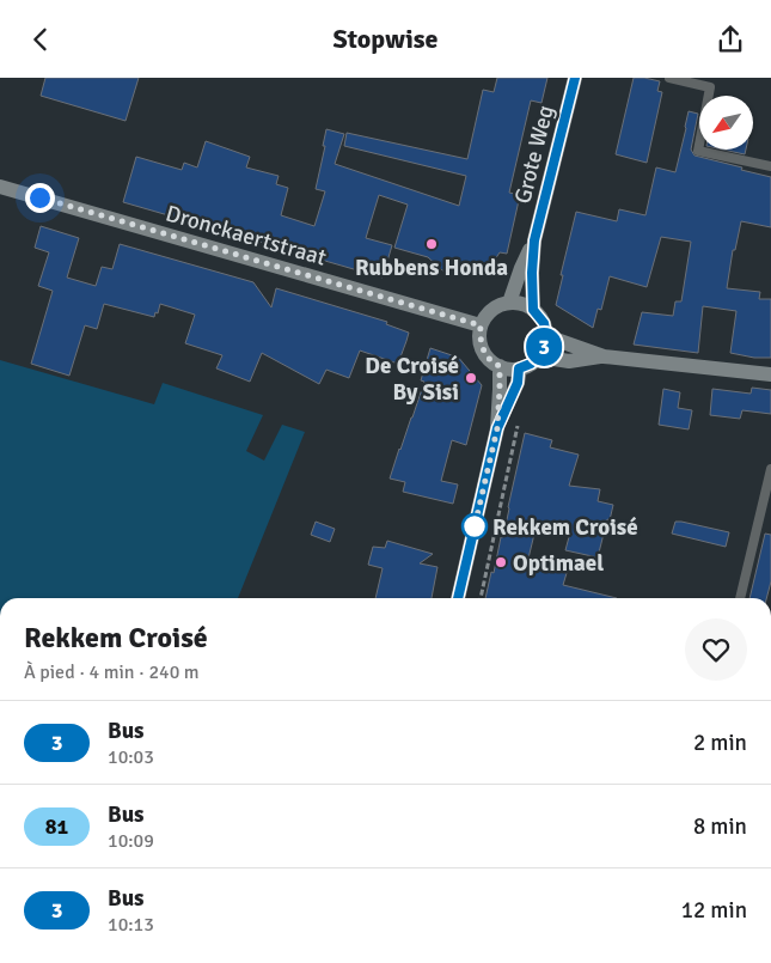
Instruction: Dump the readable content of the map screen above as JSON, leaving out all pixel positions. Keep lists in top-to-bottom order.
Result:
{
  "streets": {
    "main road": ["Grote Weg", "Dronckaertstraat"]
  },
  "crossings": [
    ["Grote Weg", "Dronckaertstraat"]
  ],
  "places": [
    "Rubbens Honda",
    "De Croisé By Sisi",
    "Rekkem Croisé",
    "Optimael"
  ],
  "lines": ["bus line 3"],
  "north": "bottom left",
  "page": {
    "header": "Stopwise",
    "on_map": "3",
    "heading": ["Rekkem Croisé", "À pied · 4 min · 240 m"],
    "list": [
      {
        "mark": "3",
        "name": "Bus",
        "note": "10:03",
        "value": "2 min"
      },
      {
        "mark": "81",
        "name": "Bus",
        "note": "10:09",
        "value": "8 min"
      },
      {
        "mark": "3",
        "name": "Bus",
        "note": "10:13",
        "value": "12 min"
      }
    ]
  }
}
